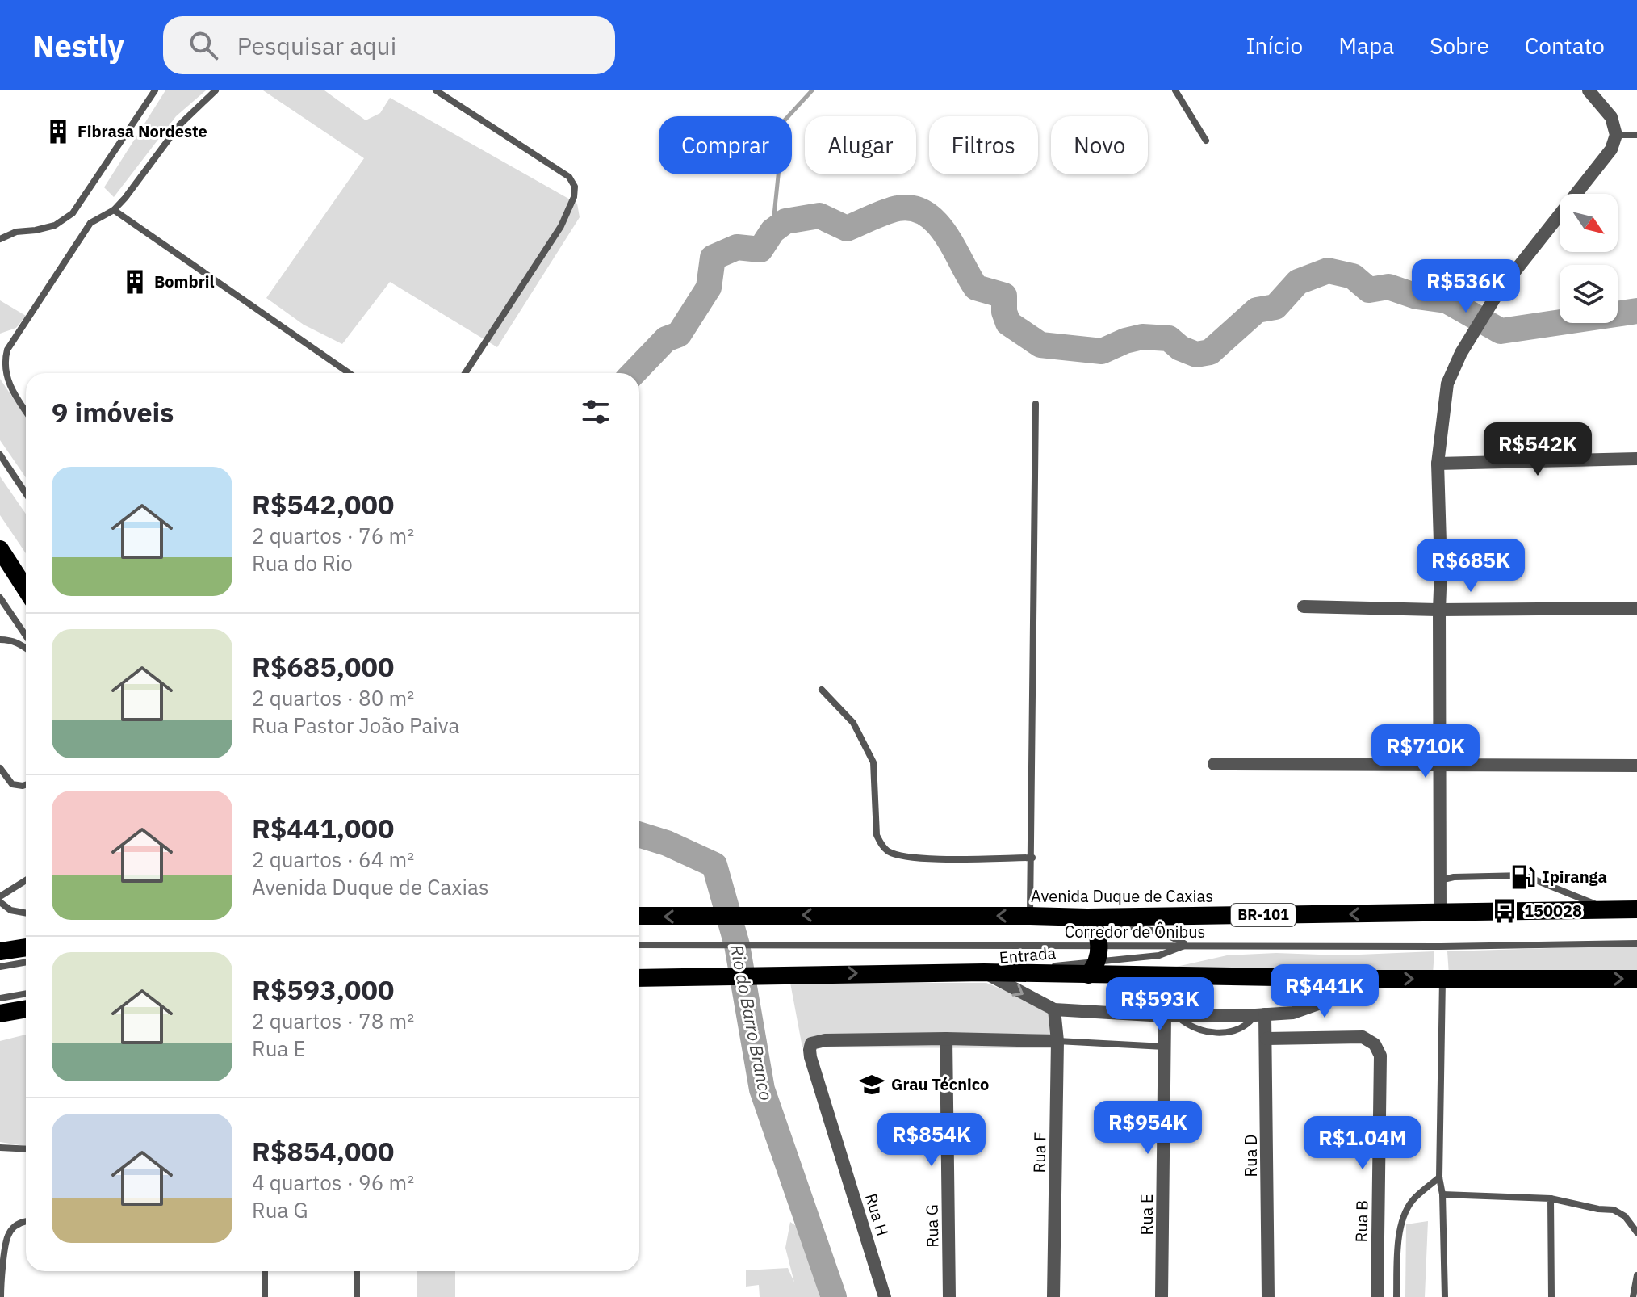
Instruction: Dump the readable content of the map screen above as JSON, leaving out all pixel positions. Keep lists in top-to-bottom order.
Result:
{
  "streets": {
    "highway": ["Avenida Duque de Caxias", "BR-101"],
    "street": [
      "Rua F",
      "Rua D",
      "Rua H",
      "Rua E",
      "Rua B",
      "Rua G"
    ],
    "lane": ["Corredor de Ônibus"]
  },
  "crossings": [
    ["Rua D", "Rua B"],
    ["Rua H", "Rua G"]
  ],
  "water": ["Rio do Barro Branco"],
  "places": {
    "building": ["Fibrasa Nordeste", "Bombril"],
    "fuel station": ["Ipiranga"],
    "bus stop": ["150028"],
    "school or university": ["Grau Técnico"]
  },
  "north": "bottom right",
  "page": {
    "header": "Nestly",
    "search": "Pesquisar aqui",
    "nav": [
      "Início",
      "Mapa",
      "Sobre",
      "Contato"
    ],
    "chip": [
      "Comprar",
      "Alugar",
      "Filtros",
      "Novo"
    ],
    "price": [
      "R$536K",
      "R$542K",
      "R$685K",
      "R$710K",
      "R$441K",
      "R$593K",
      "R$954K",
      "R$854K",
      "R$1.04M"
    ],
    "heading": "9 imóveis",
    "list": [
      {
        "name": "R$542,000",
        "note": "2 quartos · 76 m² · Rua do Rio"
      },
      {
        "name": "R$685,000",
        "note": "2 quartos · 80 m² · Rua Pastor João Paiva"
      },
      {
        "name": "R$441,000",
        "note": "2 quartos · 64 m² · Avenida Duque de Caxias"
      },
      {
        "name": "R$593,000",
        "note": "2 quartos · 78 m² · Rua E"
      },
      {
        "name": "R$854,000",
        "note": "4 quartos · 96 m² · Rua G"
      }
    ]
  }
}
